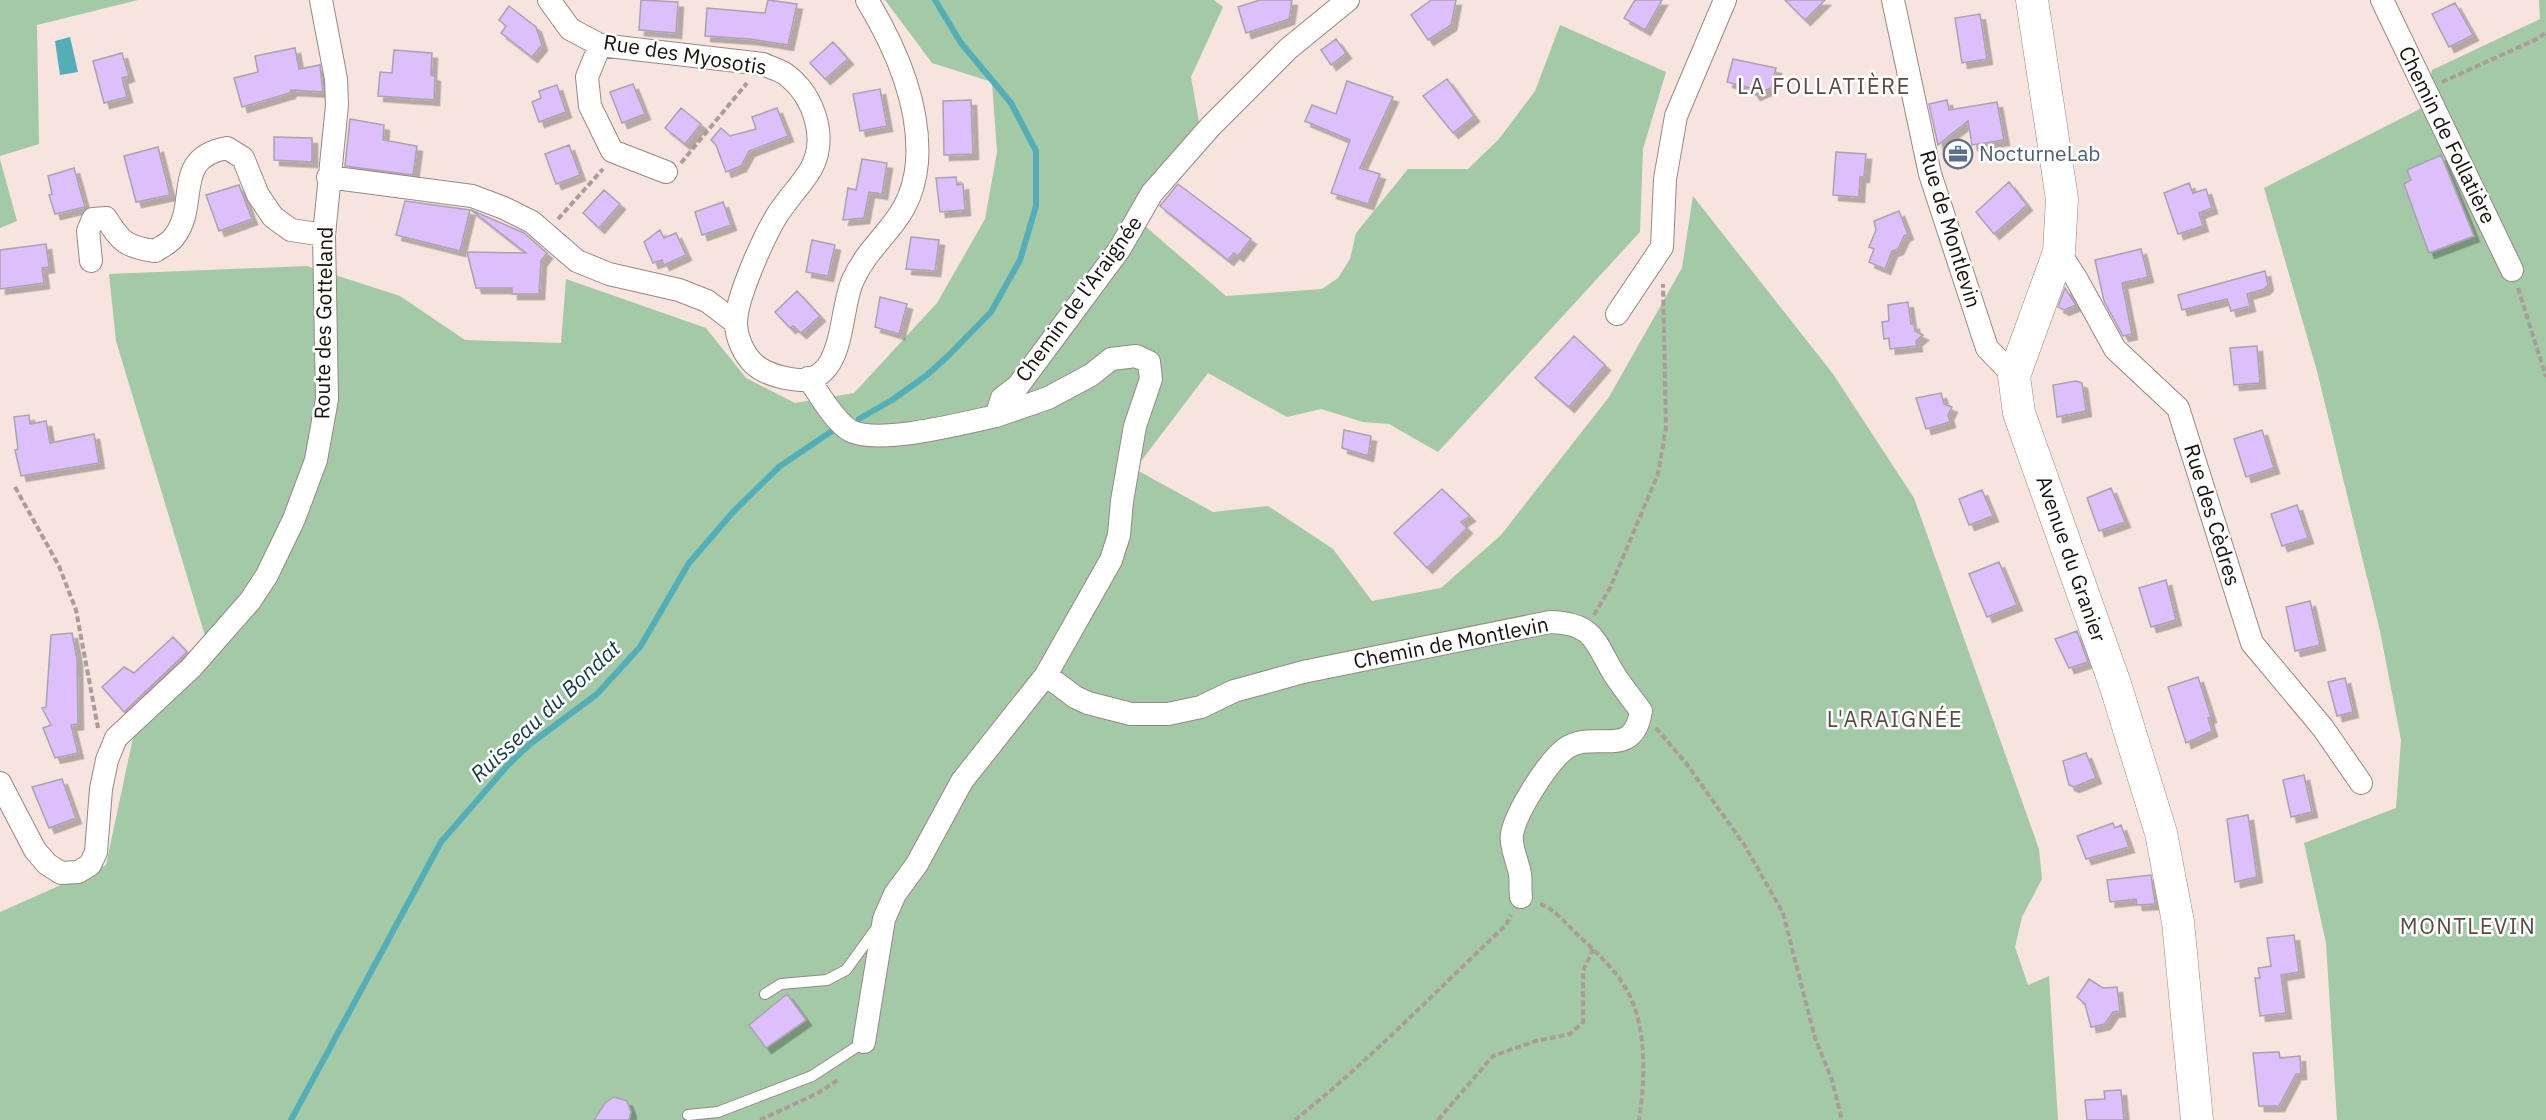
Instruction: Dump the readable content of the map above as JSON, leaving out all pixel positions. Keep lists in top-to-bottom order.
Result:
{
  "streets": {
    "main road": ["Avenue du Granier"],
    "street": [
      "Rue des Myosotis",
      "Chemin de Follatière",
      "Rue de Montlevin",
      "Chemin de l'Araignée",
      "Route des Gotteland",
      "Rue des Cèdres",
      "Chemin de Montlevin"
    ]
  },
  "crossings": [
    ["Rue de Montlevin", "Avenue du Granier"],
    ["Rue des Cèdres", "Avenue du Granier"]
  ],
  "districts": ["LA FOLLATIÈRE", "L'ARAIGNÉE", "MONTLEVIN"],
  "water": ["Ruisseau du Bondat"],
  "places": {
    "office": ["NocturneLab"]
  }
}
